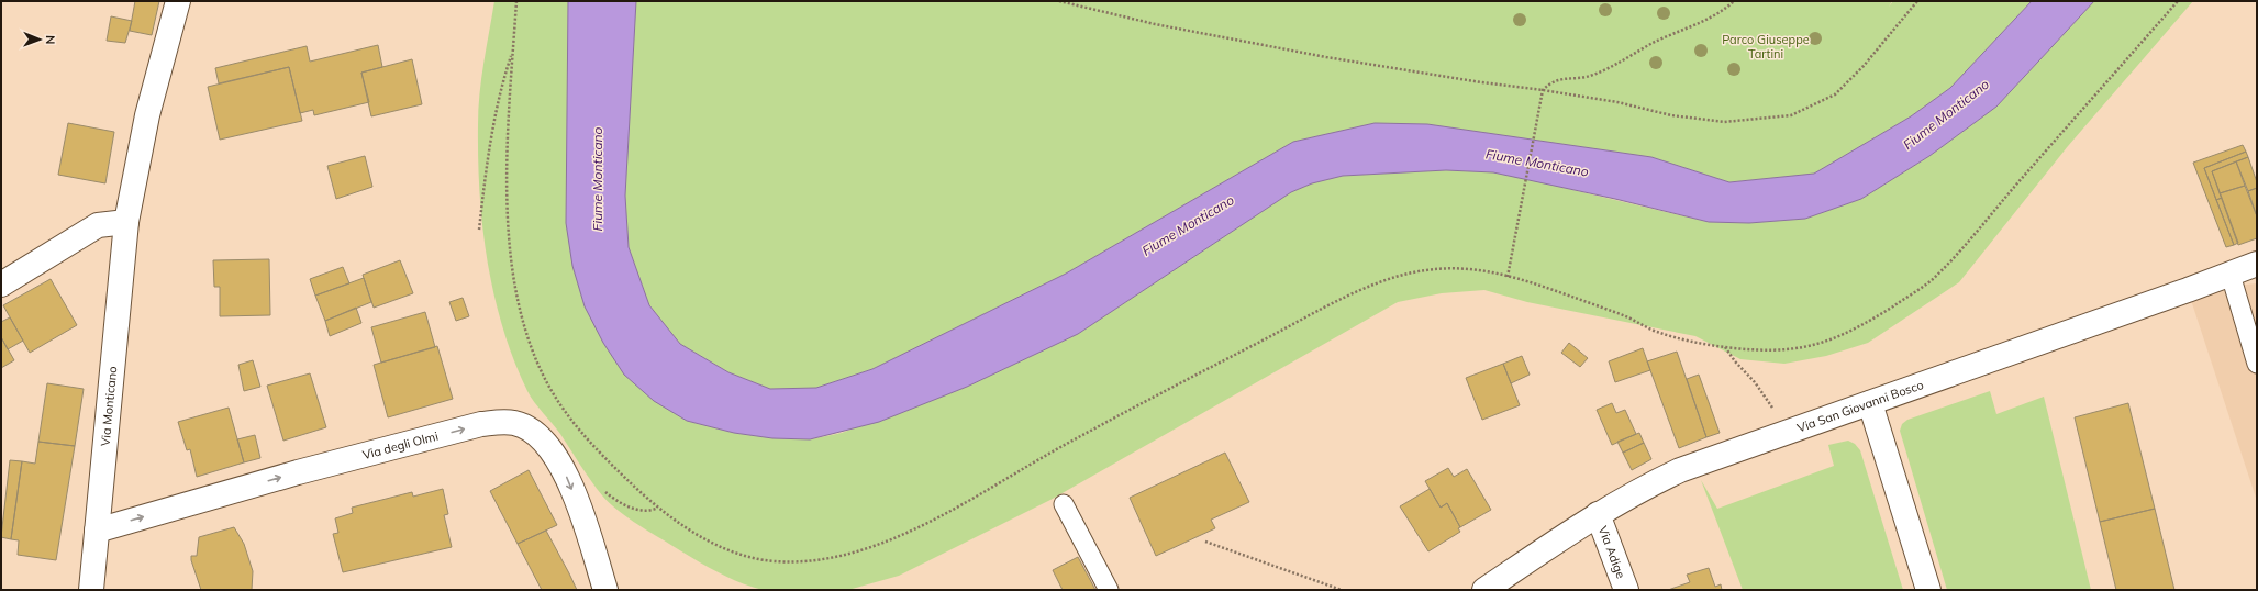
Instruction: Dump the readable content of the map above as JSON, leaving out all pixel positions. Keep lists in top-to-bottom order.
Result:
{
  "streets": {
    "street": [
      "Via Monticano",
      "Via San Giovanni Bosco",
      "Via degli Olmi",
      "Via Adige"
    ]
  },
  "crossings": [
    ["Via Monticano", "Via degli Olmi"],
    ["Via San Giovanni Bosco", "Via Adige"]
  ],
  "one_way": ["Via degli Olmi"],
  "water": ["Fiume Monticano"],
  "parks": ["Parco Giuseppe Tartini"],
  "north": "right"
}
